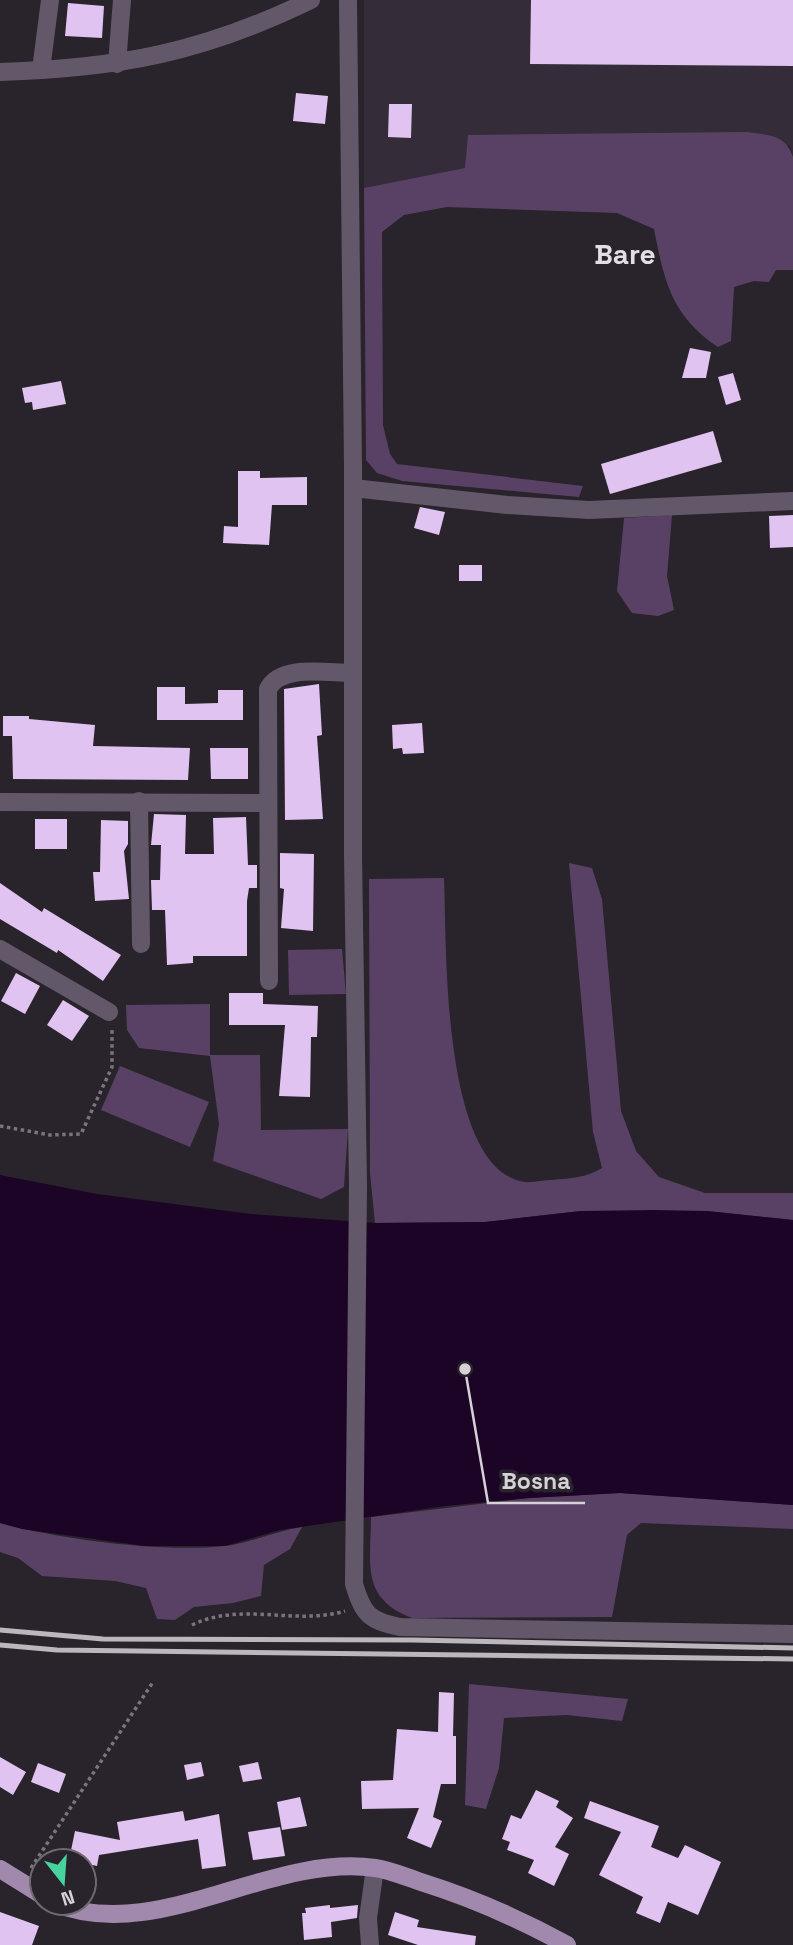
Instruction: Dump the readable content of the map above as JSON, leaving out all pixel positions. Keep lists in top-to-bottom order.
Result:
{
  "districts": ["Bare"],
  "places": ["Bosna"],
  "north": "bottom"
}
